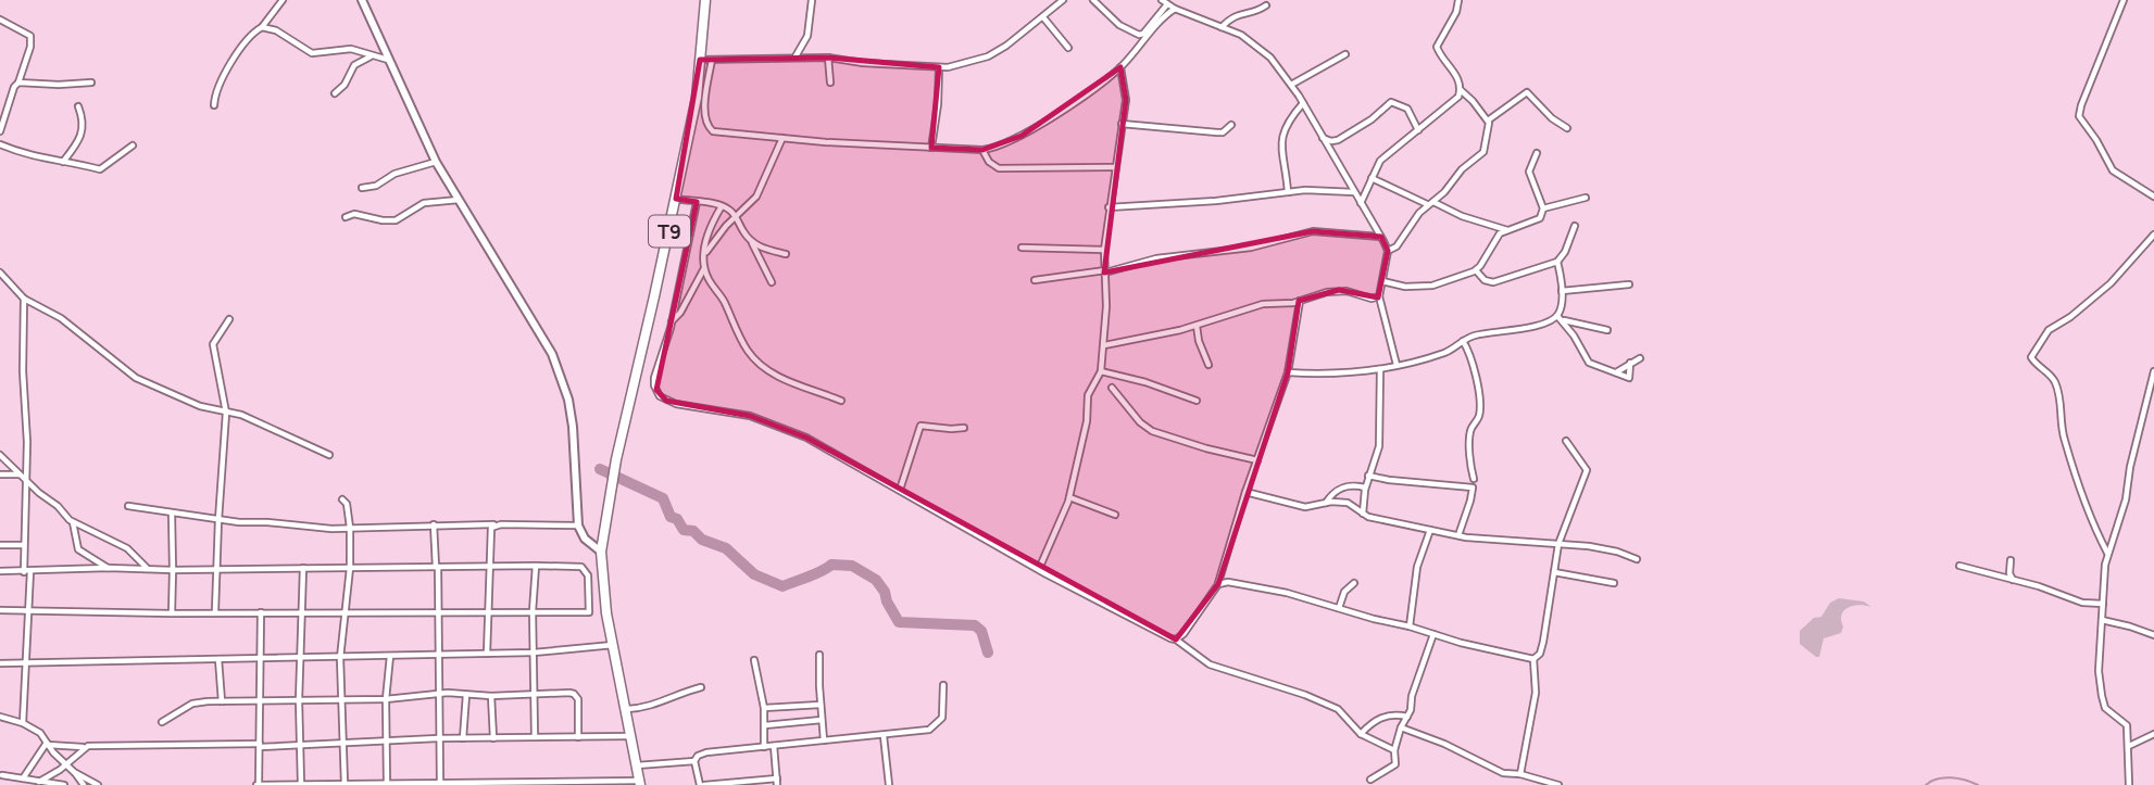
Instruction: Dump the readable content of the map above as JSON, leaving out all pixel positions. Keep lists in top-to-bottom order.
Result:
{
  "streets": {
    "highway": ["T9"]
  }
}
